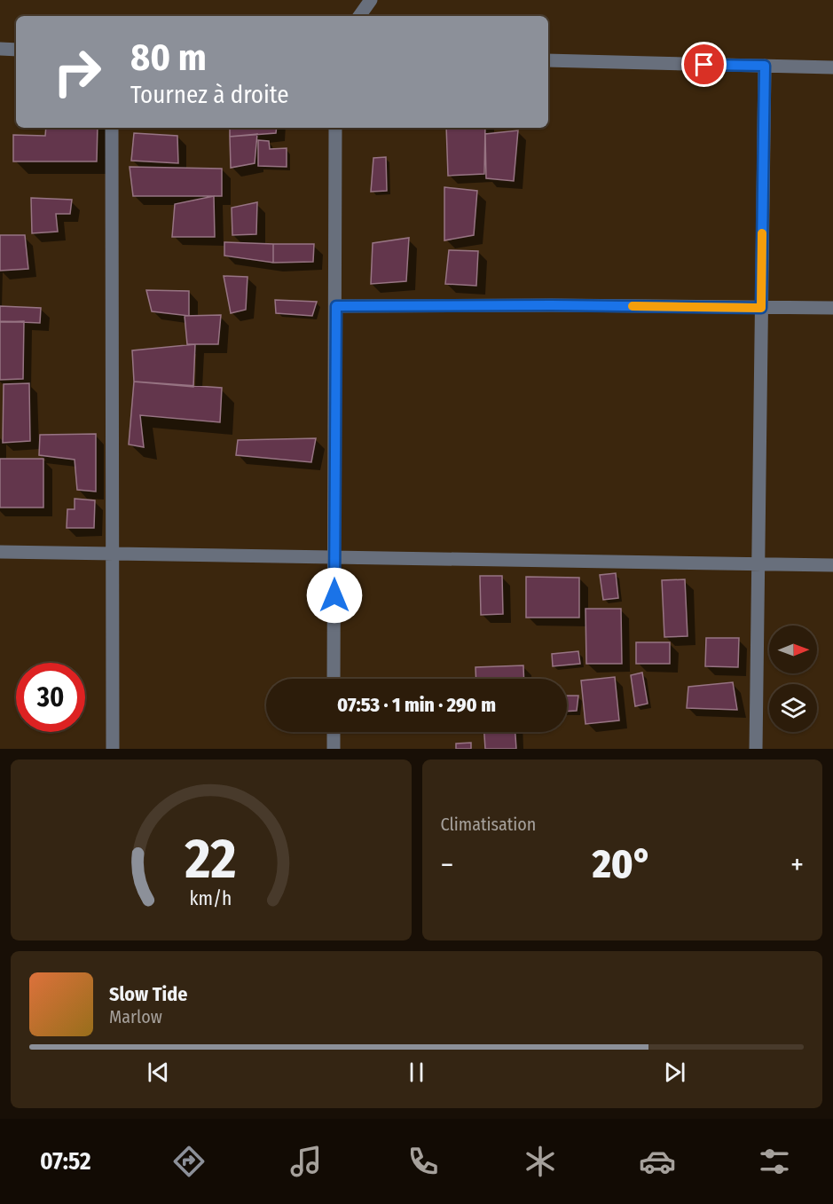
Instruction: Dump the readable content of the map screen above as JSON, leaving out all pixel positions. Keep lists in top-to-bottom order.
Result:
{
  "north": "right",
  "page": {
    "turn": ["80 m", "Tournez à droite"],
    "limit": "30",
    "trip": "07:53 · 1 min · 290 m",
    "tile": "Climatisation",
    "heat": ["−", "20°", "+"],
    "song": ["Slow Tide", "Marlow"],
    "tabs": "07:52",
    "gauge": ["22", "km/h"]
  }
}
